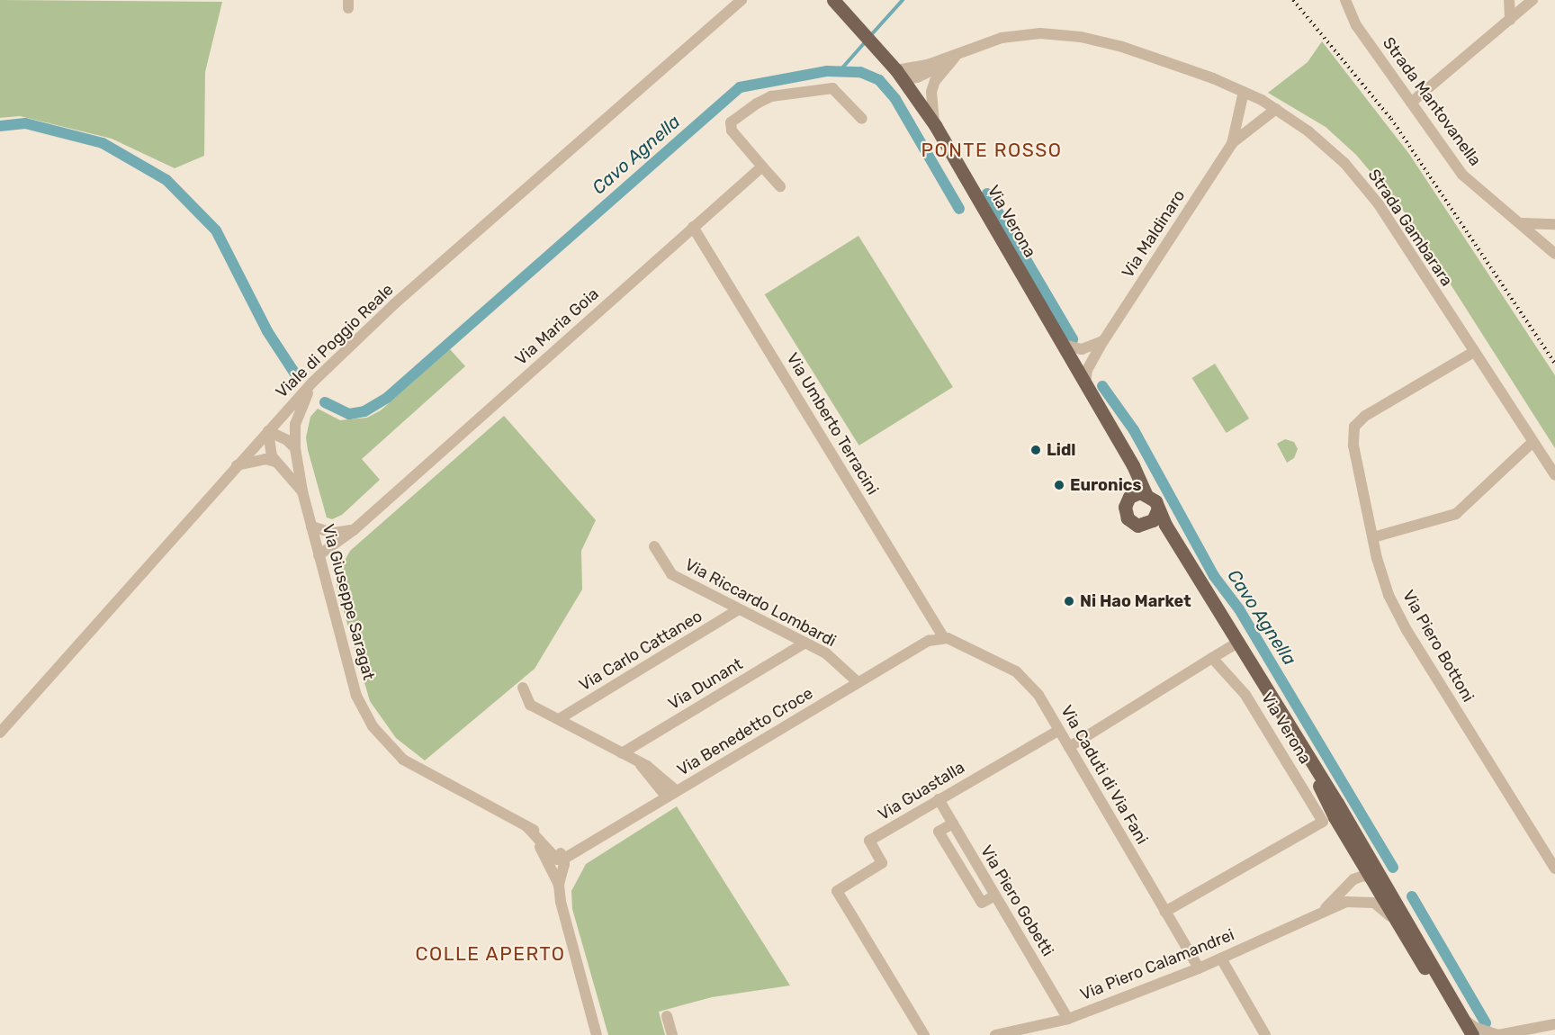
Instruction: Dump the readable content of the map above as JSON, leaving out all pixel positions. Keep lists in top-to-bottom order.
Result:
{
  "streets": {
    "main road": ["Via Verona"],
    "street": [
      "Strada Mantovanella",
      "Strada Gambarara",
      "Via Maldinaro",
      "Via Maria Goia",
      "Viale di Poggio Reale",
      "Via Umberto Terracini",
      "Via Giuseppe Saragat",
      "Via Riccardo Lombardi",
      "Via Piero Bottoni",
      "Via Carlo Cattaneo",
      "Via Dunant",
      "Via Benedetto Croce",
      "Via Caduti di Via Fani",
      "Via Guastalla",
      "Via Piero Gobetti",
      "Via Piero Calamandrei"
    ]
  },
  "crossings": [
    ["Via Verona", "Strada Gambarara"],
    ["Via Verona", "Via Maldinaro"],
    ["Via Verona", "Via Caduti di Via Fani"],
    ["Via Verona", "Via Piero Calamandrei"],
    ["Strada Gambarara", "Via Maldinaro"],
    ["Strada Gambarara", "Via Piero Bottoni"],
    ["Via Maria Goia", "Via Umberto Terracini"],
    ["Via Maria Goia", "Via Giuseppe Saragat"],
    ["Viale di Poggio Reale", "Via Giuseppe Saragat"],
    ["Via Umberto Terracini", "Via Benedetto Croce"],
    ["Via Umberto Terracini", "Via Caduti di Via Fani"],
    ["Via Giuseppe Saragat", "Via Benedetto Croce"],
    ["Via Riccardo Lombardi", "Via Carlo Cattaneo"],
    ["Via Riccardo Lombardi", "Via Dunant"],
    ["Via Riccardo Lombardi", "Via Benedetto Croce"],
    ["Via Benedetto Croce", "Via Caduti di Via Fani"],
    ["Via Caduti di Via Fani", "Via Guastalla"],
    ["Via Caduti di Via Fani", "Via Piero Calamandrei"],
    ["Via Guastalla", "Via Piero Gobetti"],
    ["Via Piero Gobetti", "Via Piero Calamandrei"]
  ],
  "districts": ["PONTE ROSSO", "COLLE APERTO"],
  "water": ["Cavo Agnella"],
  "places": ["Lidl", "Euronics", "Ni Hao Market"]
}
